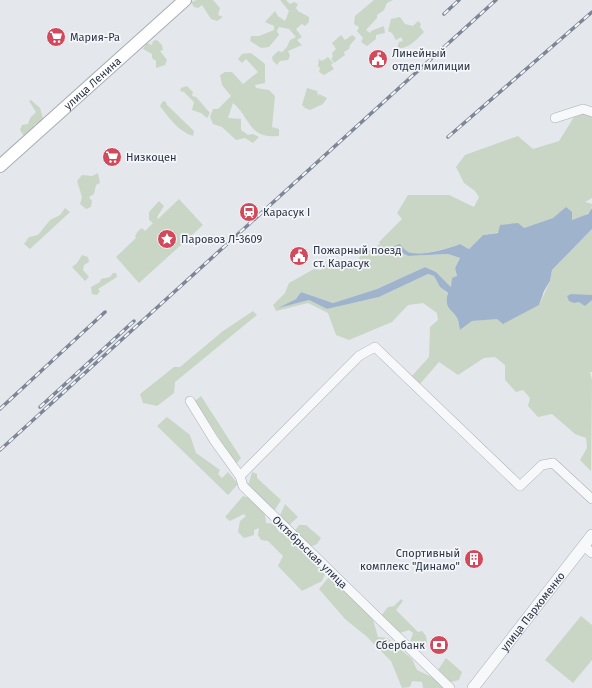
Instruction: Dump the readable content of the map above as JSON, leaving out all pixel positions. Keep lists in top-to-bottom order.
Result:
{
  "streets": {
    "main road": ["улица Ленина"],
    "street": ["Октябрьская улица", "улица Пархоменко"]
  },
  "places": {
    "supermarket": ["Мария-Ра", "Низкоцен"],
    "public building": ["Линейный отдел милиции", "Пожарный поезд ст. Карасук"],
    "station": ["Карасук I"],
    "place": ["Паровоз Л-3609"],
    "building": ["Спортивный комплекс \"Динамо\""],
    "bank": ["Сбербанк"]
  }
}
